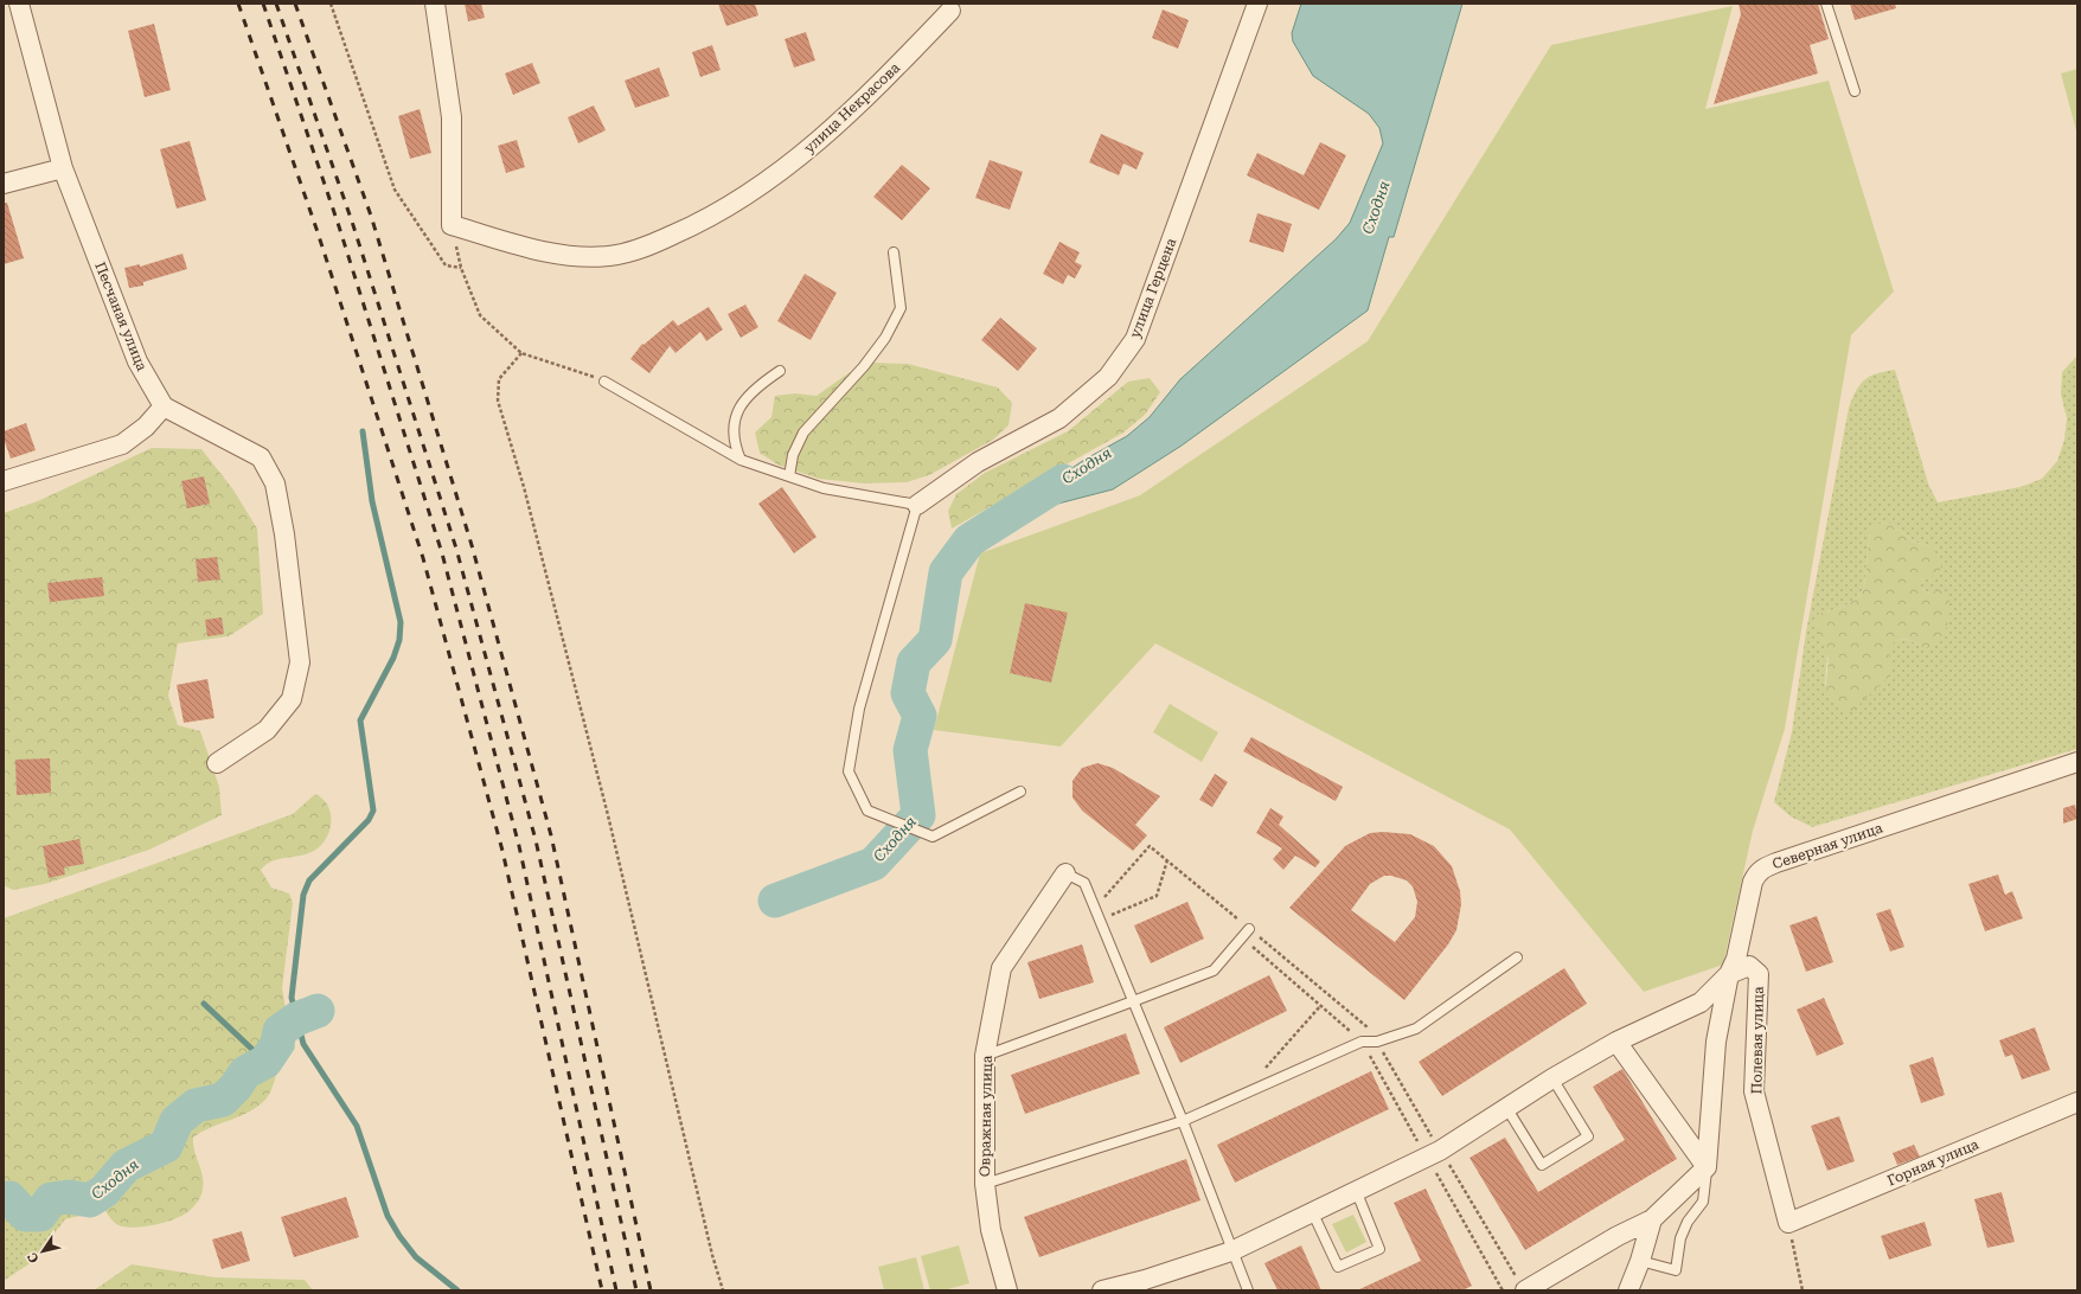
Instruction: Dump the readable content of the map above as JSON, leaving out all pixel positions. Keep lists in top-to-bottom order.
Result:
{
  "streets": {
    "street": [
      "улица Некрасова",
      "улица Герцена",
      "Песчаная улица",
      "Северная улица",
      "Полевая улица",
      "Овражная улица",
      "Горная улица"
    ]
  },
  "crossings": [
    ["Северная улица", "Полевая улица"],
    ["Полевая улица", "Горная улица"]
  ],
  "water": ["Сходня"],
  "north": "bottom left"
}
